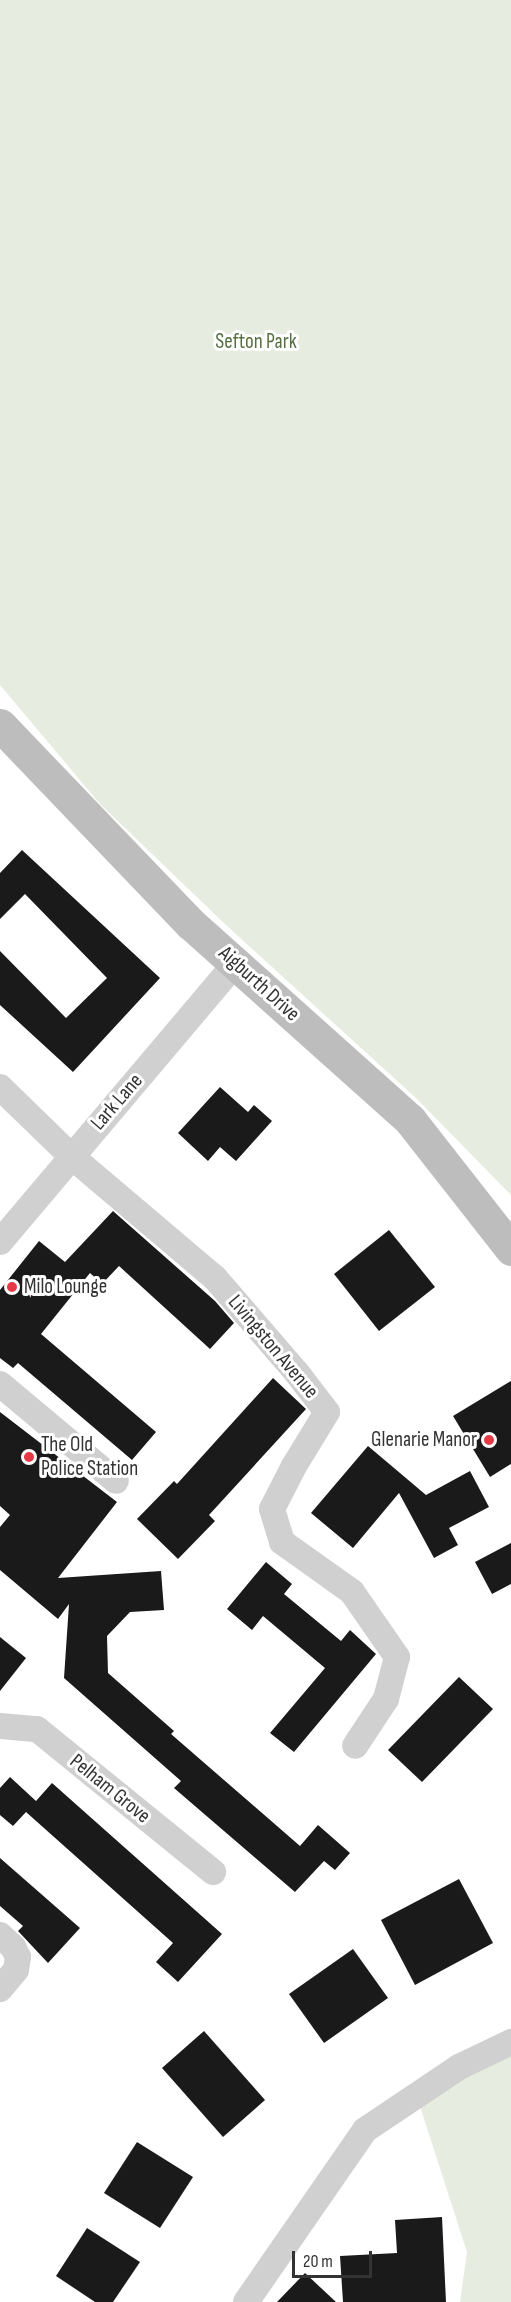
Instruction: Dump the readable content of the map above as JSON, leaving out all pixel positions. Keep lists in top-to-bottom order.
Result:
{
  "streets": {
    "street": [
      "Aigburth Drive",
      "Lark Lane",
      "Livingston Avenue",
      "Pelham Grove"
    ]
  },
  "crossings": [
    ["Aigburth Drive", "Lark Lane"],
    ["Lark Lane", "Livingston Avenue"]
  ],
  "parks": ["Sefton Park"],
  "places": ["Milo Lounge", "Glenarie Manor", "The Old Police Station"],
  "scale_bar": "20 m"
}
